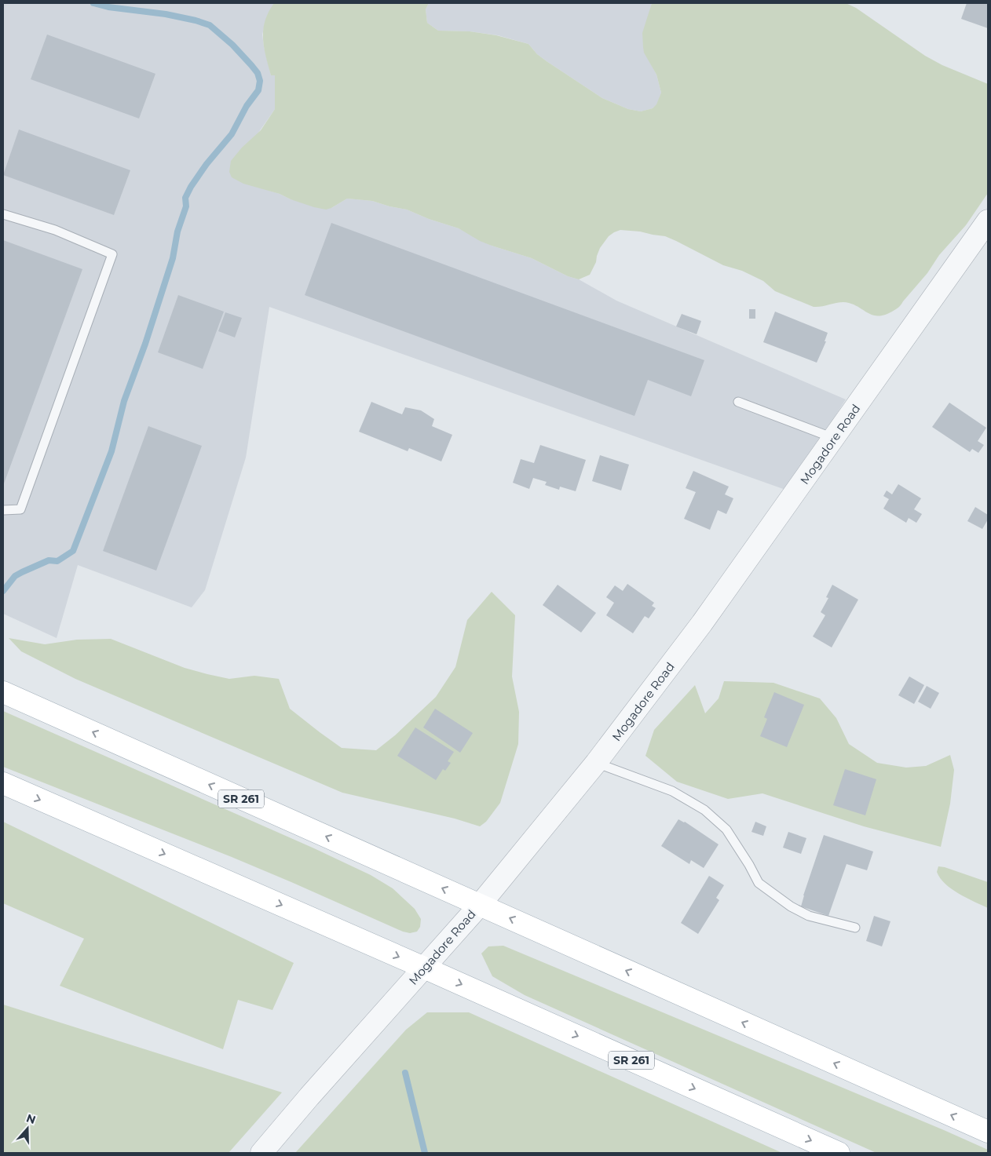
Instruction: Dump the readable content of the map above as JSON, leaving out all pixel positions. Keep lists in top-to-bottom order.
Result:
{
  "streets": {
    "main road": ["SR 261"],
    "street": ["Mogadore Road"]
  },
  "crossings": [
    ["Mogadore Road", "SR 261"]
  ],
  "north": "top"
}
